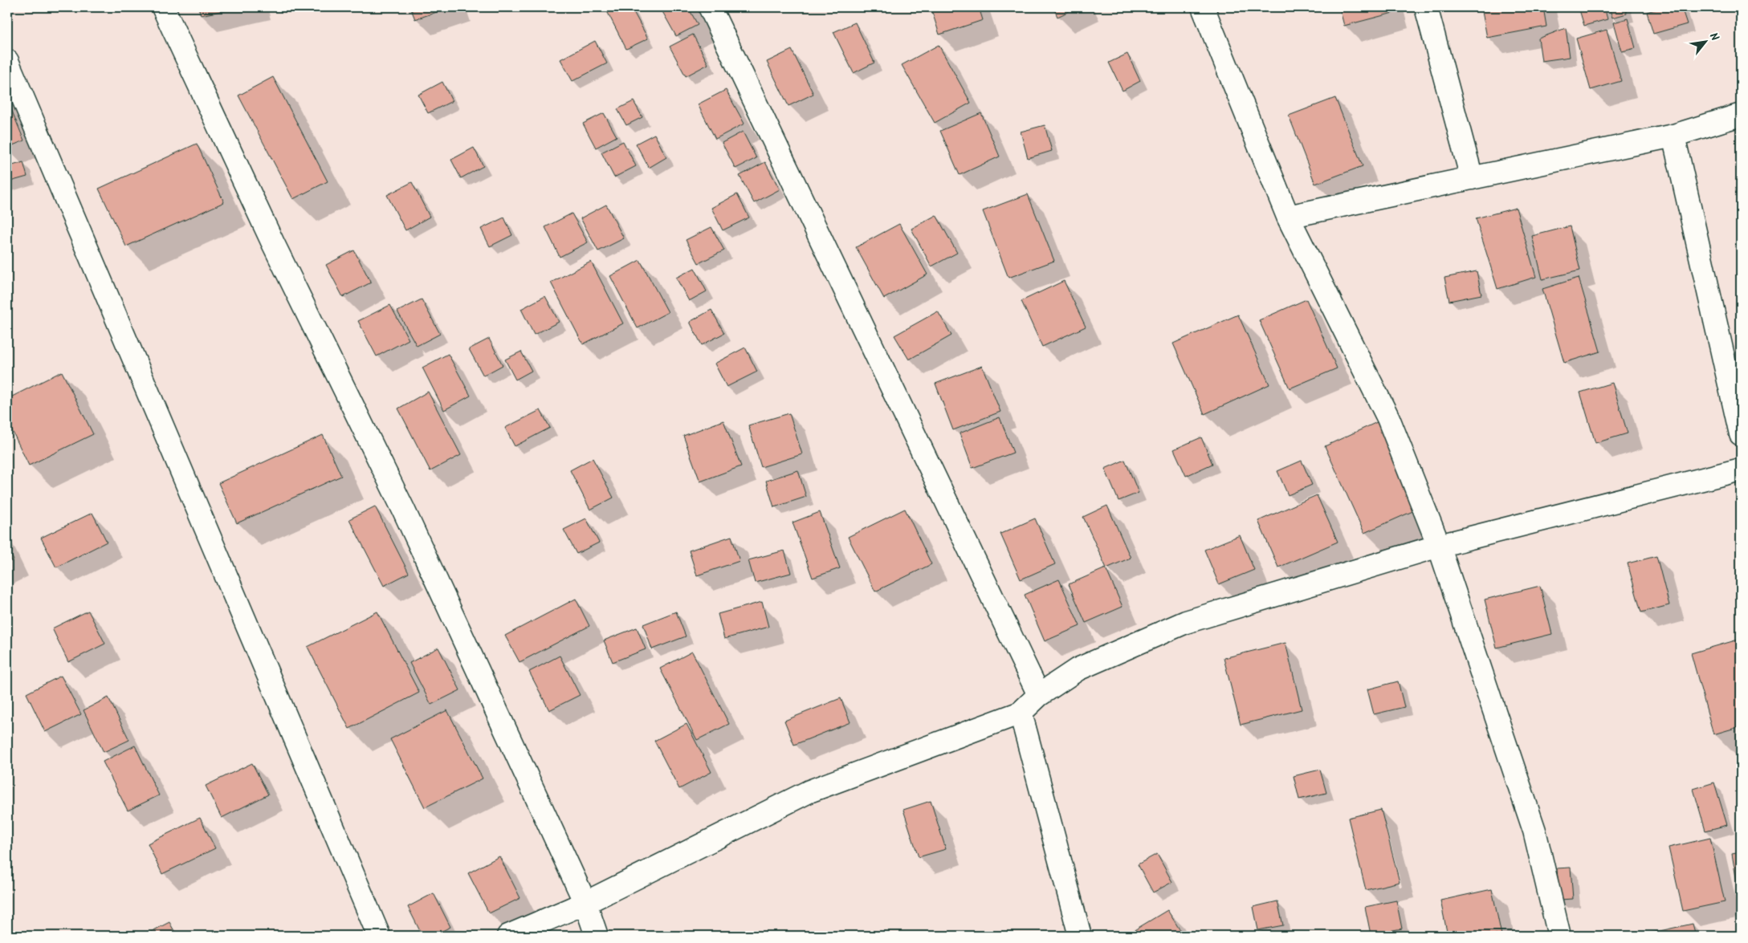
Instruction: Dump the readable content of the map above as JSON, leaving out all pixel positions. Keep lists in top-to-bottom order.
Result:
{
  "north": "top right"
}
